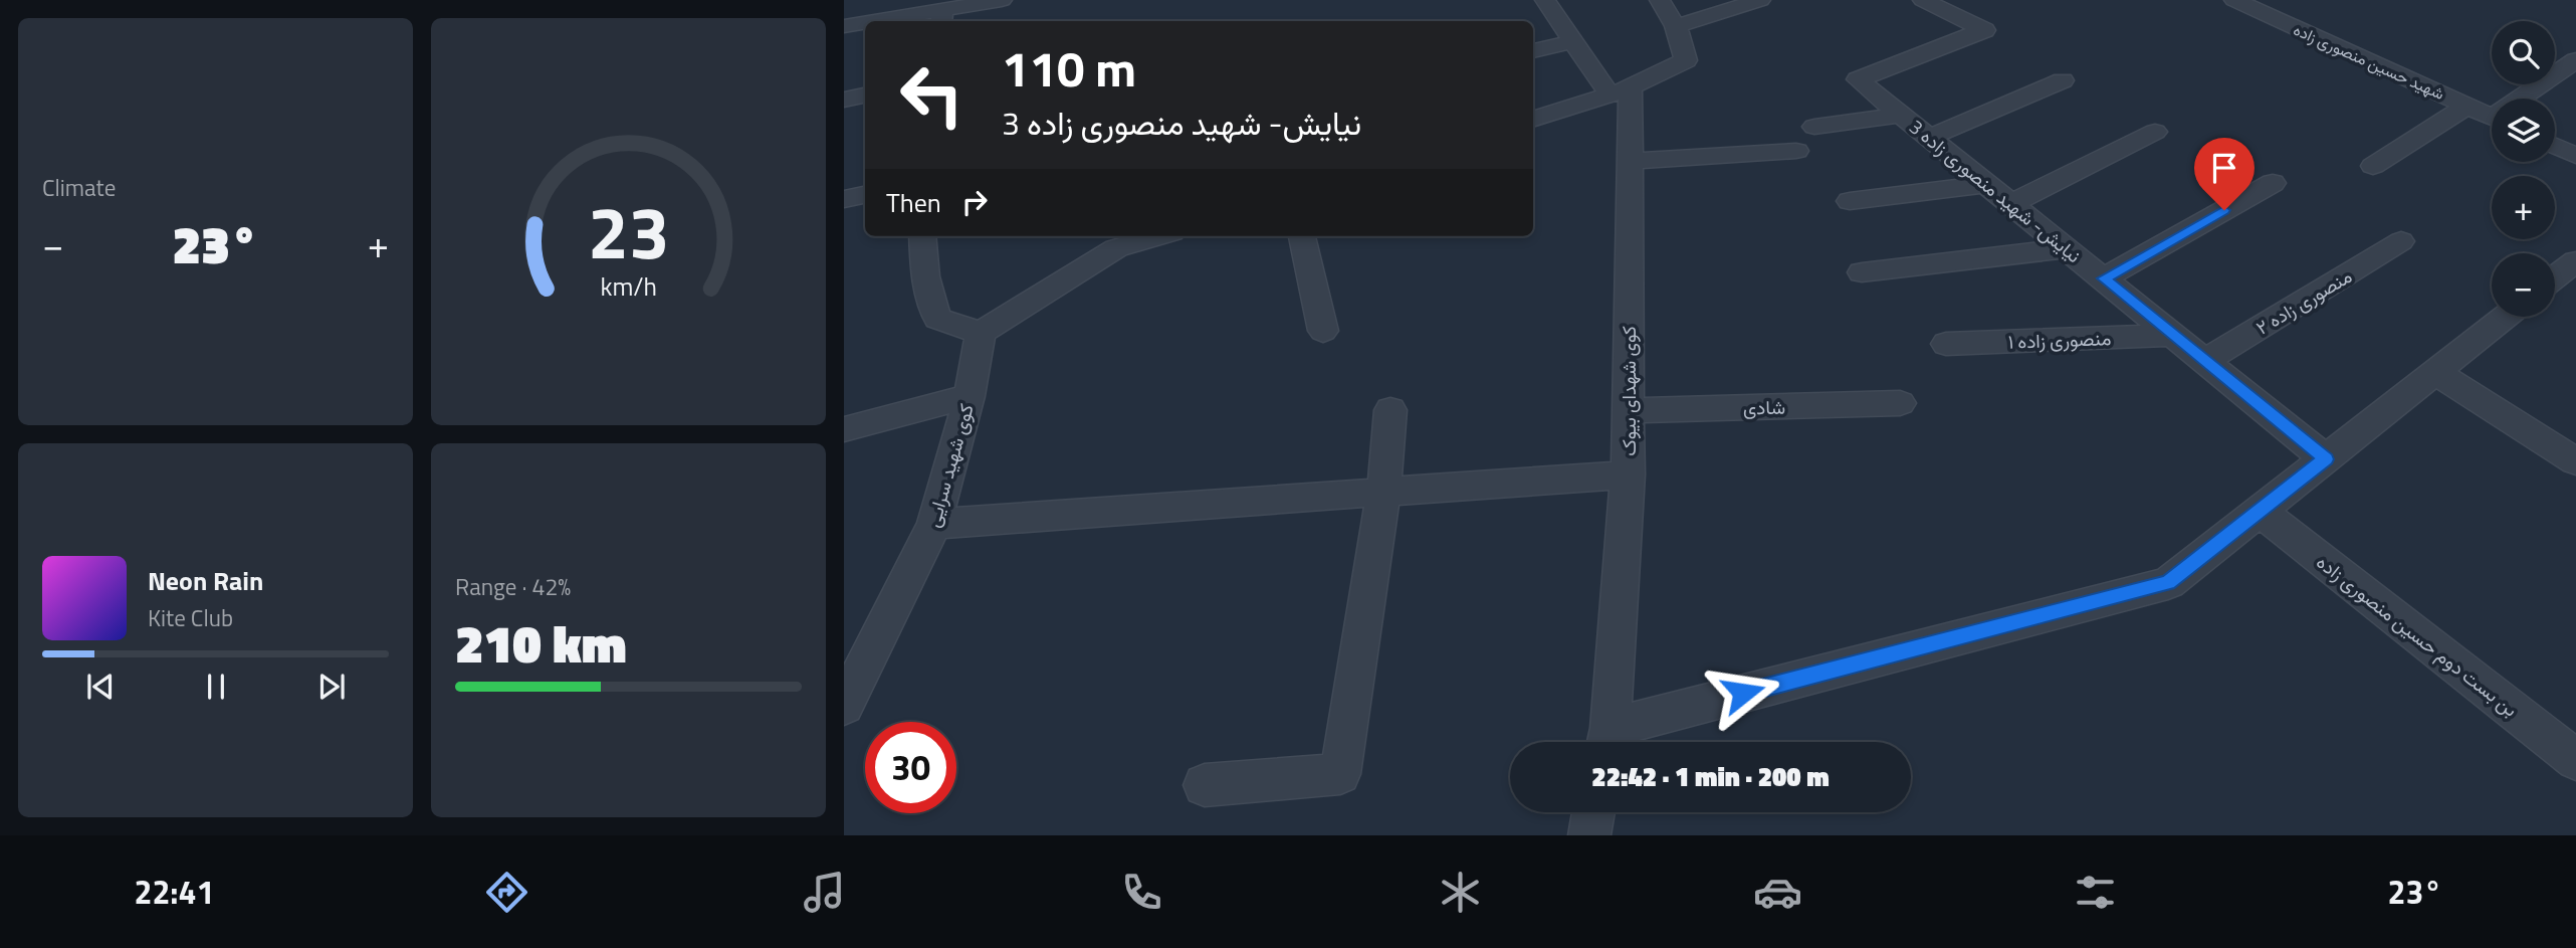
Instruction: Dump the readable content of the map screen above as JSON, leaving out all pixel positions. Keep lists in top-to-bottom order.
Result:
{
  "streets": {
    "street": [
      "شهید حسین منصوری زاده",
      "نیایش- شهید منصوری زاده 3",
      "منصوری زاده ۲",
      "منصوری زاده ۱",
      "کوی شهدای بیوک",
      "شادی",
      "کوی شهید سرایی",
      "بن بست دوم حسین منصوری زاده"
    ]
  },
  "crossings": [
    ["نیایش- شهید منصوری زاده 3", "منصوری زاده ۲"],
    ["نیایش- شهید منصوری زاده 3", "منصوری زاده ۱"],
    ["کوی شهدای بیوک", "شادی"]
  ],
  "page": {
    "tile": [
      "Climate",
      ["Range · 42%", "210 km"]
    ],
    "map_buttons": ["+", "−"],
    "turn": ["110 m", "نیایش- شهید منصوری زاده 3"],
    "then": "Then",
    "heat": ["−", "23°", "+"],
    "song": ["Neon Rain", "Kite Club"],
    "limit": "30",
    "trip": "22:42 · 1 min · 200 m",
    "tabs": ["22:41", "23°"],
    "gauge": ["23", "km/h"]
  }
}
